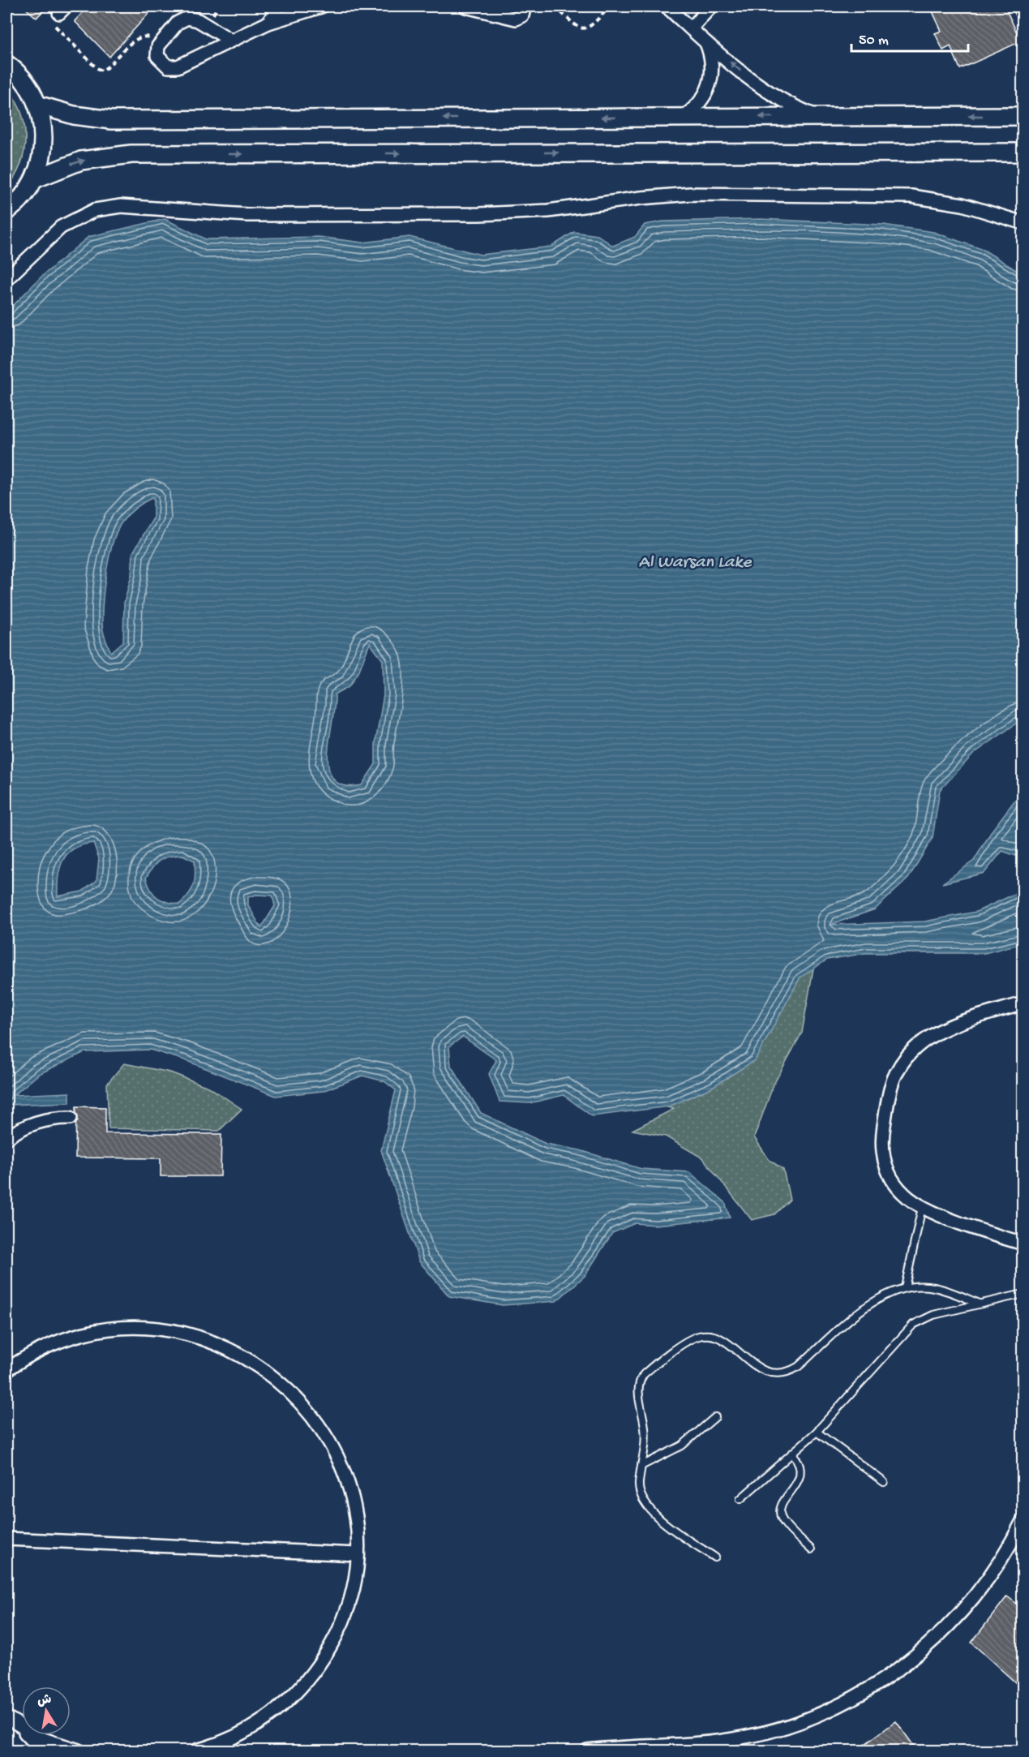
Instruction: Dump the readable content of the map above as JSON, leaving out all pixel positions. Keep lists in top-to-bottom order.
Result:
{
  "water": ["Al Warsan Lake"],
  "scale_bar": "50 m",
  "north": "top"
}
